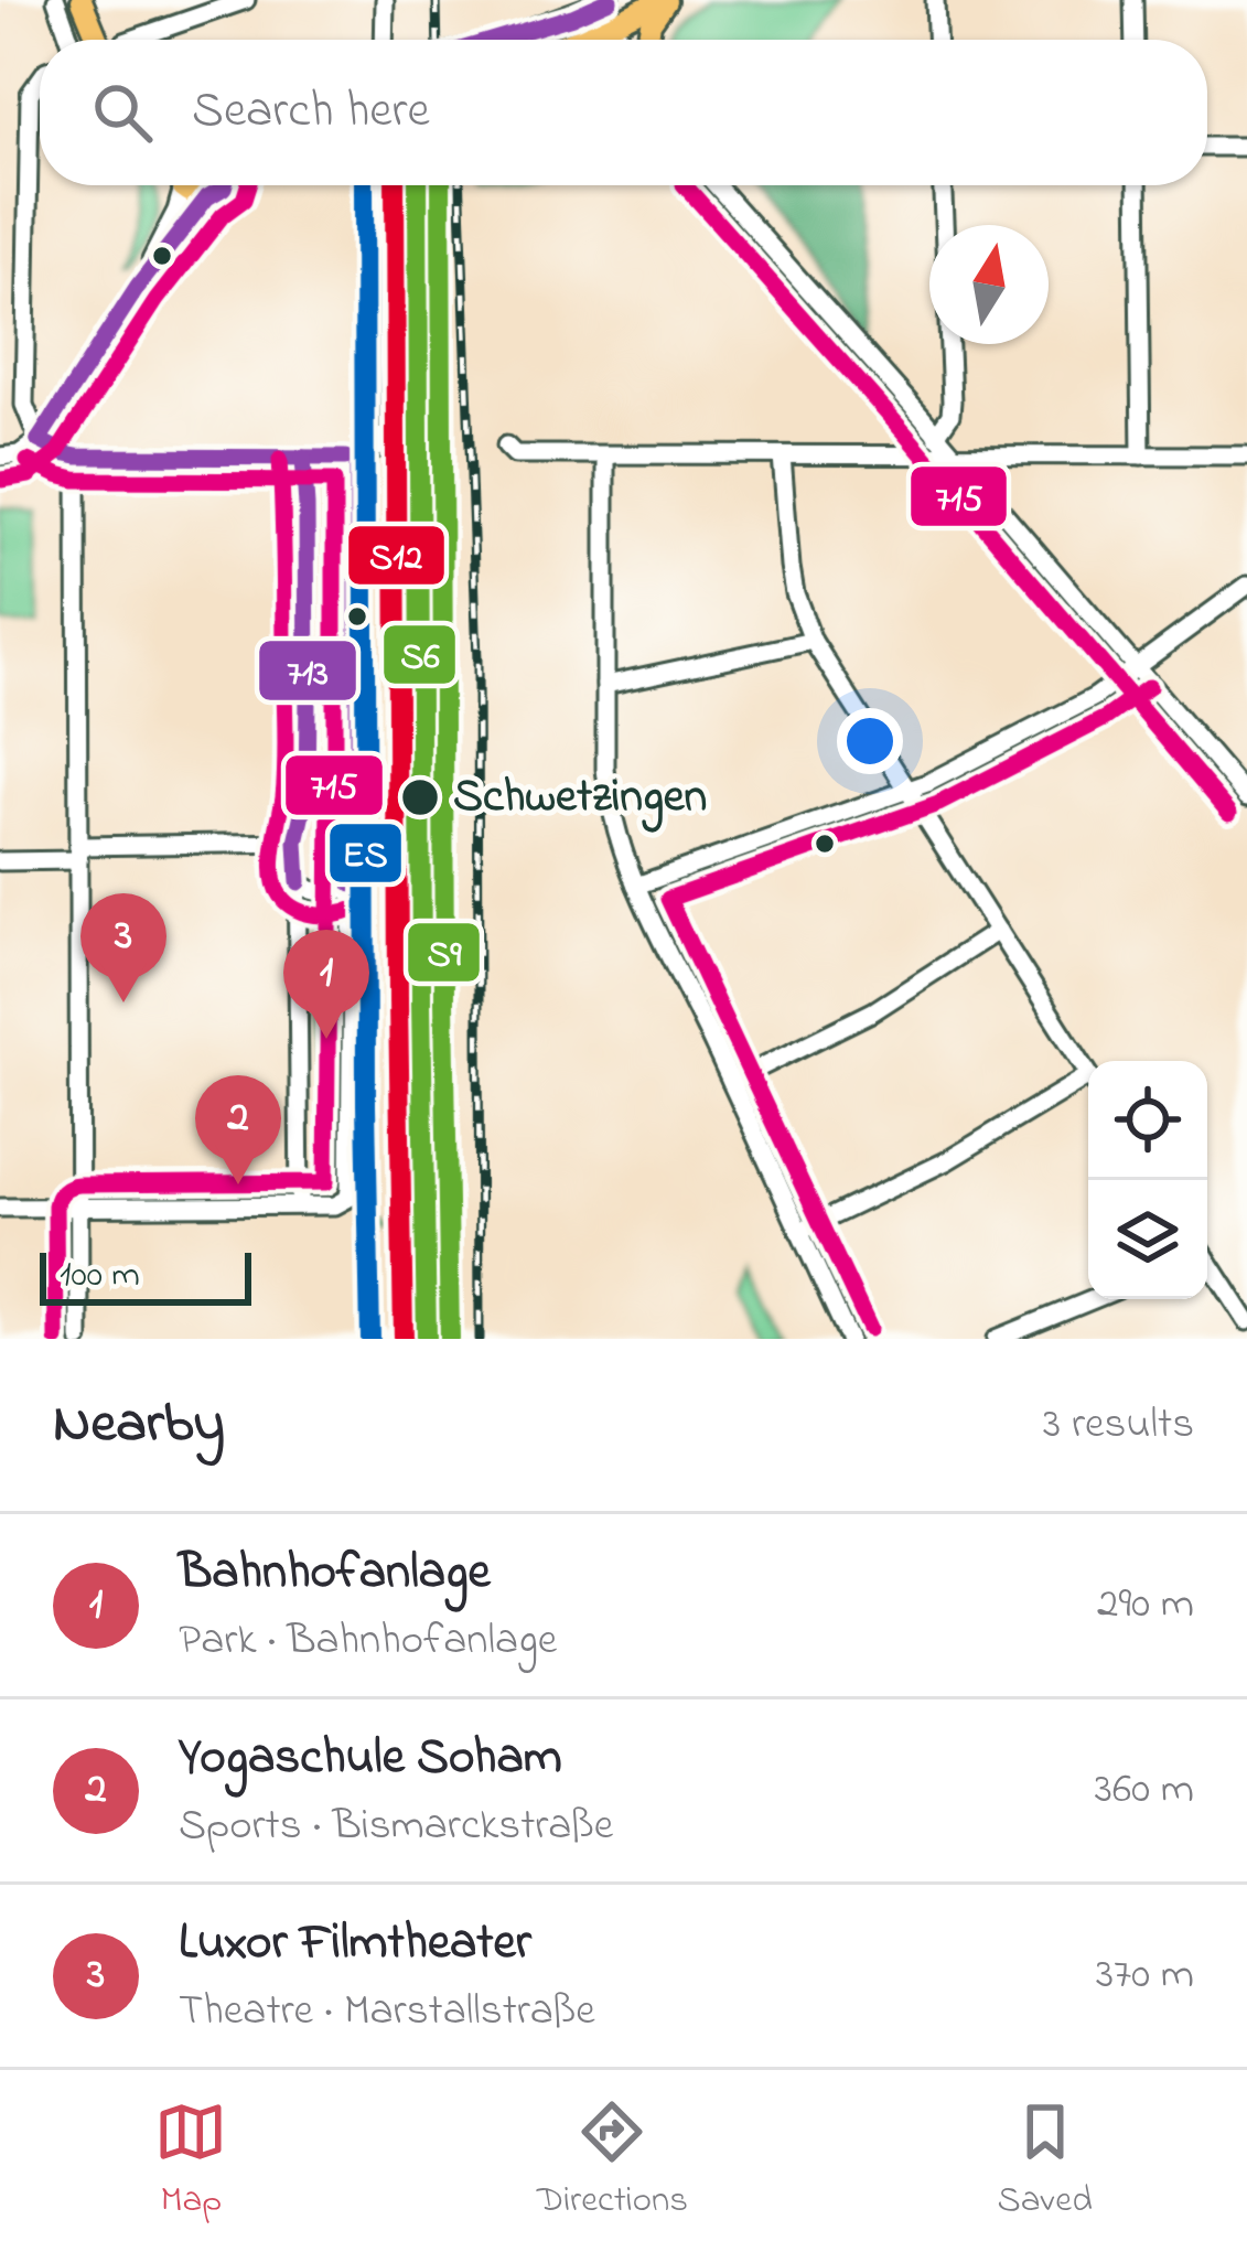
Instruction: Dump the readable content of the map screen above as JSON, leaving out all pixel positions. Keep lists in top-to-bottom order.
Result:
{
  "places": ["Schwetzingen"],
  "lines": [
    "transit line 713",
    "transit line S6",
    "transit line S12",
    "transit line S9",
    "transit line ES",
    "transit line 715"
  ],
  "scale_bar": "100 m",
  "north": "top",
  "page": {
    "search": "Search here",
    "pins": ["3", "1", "2"],
    "scale": "100 m",
    "heading": ["Nearby", "3 results"],
    "list": [
      {
        "mark": "1",
        "name": "Bahnhofanlage",
        "note": "Park · Bahnhofanlage",
        "value": "290 m"
      },
      {
        "mark": "2",
        "name": "Yogaschule Soham",
        "note": "Sports · Bismarckstraße",
        "value": "360 m"
      },
      {
        "mark": "3",
        "name": "Luxor Filmtheater",
        "note": "Theatre · Marstallstraße",
        "value": "370 m"
      }
    ],
    "nav": ["Map", "Directions", "Saved"]
  }
}
